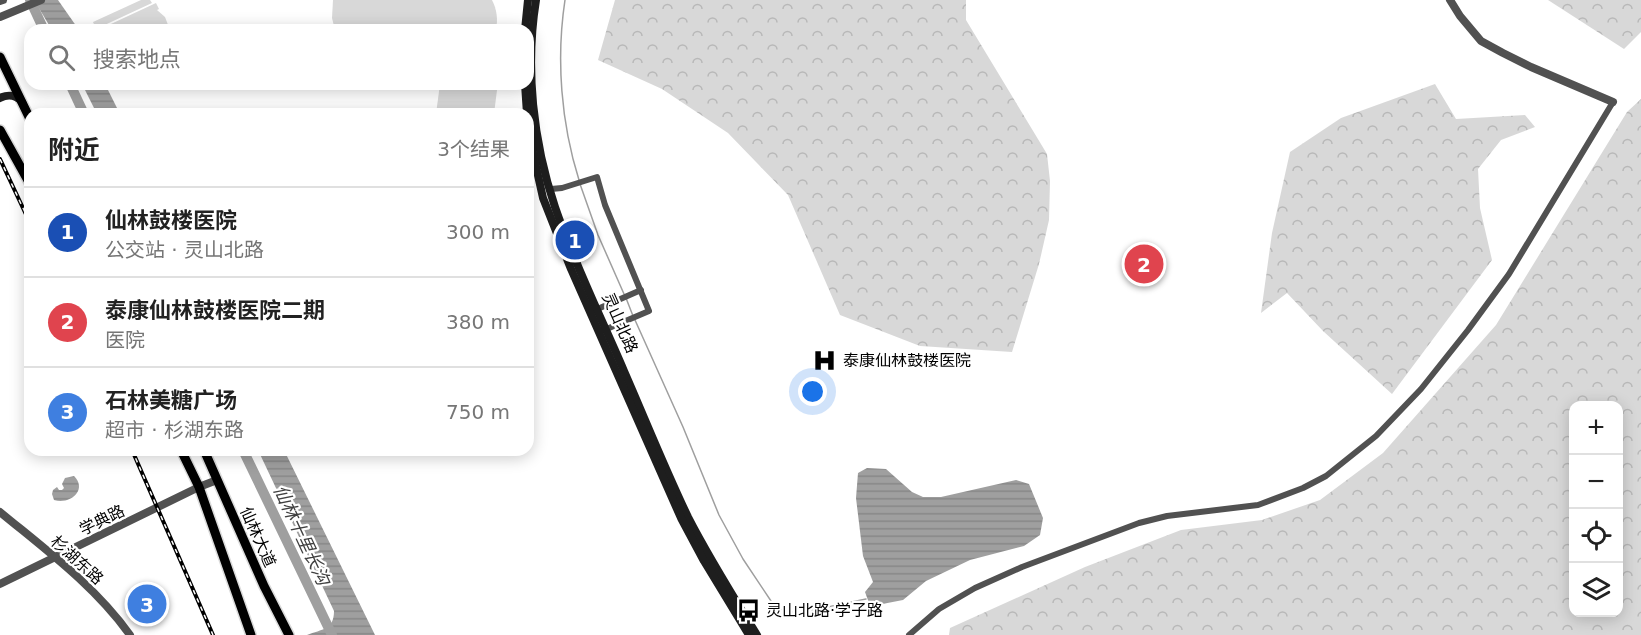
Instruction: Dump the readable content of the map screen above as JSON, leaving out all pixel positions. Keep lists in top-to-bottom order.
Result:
{
  "streets": {
    "main road": ["灵山北路", "仙林大道"],
    "street": ["学典路", "杉湖东路"]
  },
  "crossings": [
    ["学典路", "仙林大道"],
    ["学典路", "杉湖东路"]
  ],
  "water": ["仙林十里长沟"],
  "places": {
    "hospital": ["泰康仙林鼓楼医院"],
    "bus stop": ["灵山北路·学子路"]
  },
  "page": {
    "search": "搜索地点",
    "heading": ["附近", "3个结果"],
    "list": [
      {
        "mark": "1",
        "name": "仙林鼓楼医院",
        "note": "公交站 · 灵山北路",
        "value": "300 m"
      },
      {
        "mark": "2",
        "name": "泰康仙林鼓楼医院二期",
        "note": "医院",
        "value": "380 m"
      },
      {
        "mark": "3",
        "name": "石林美糖广场",
        "note": "超市 · 杉湖东路",
        "value": "750 m"
      }
    ],
    "pins": ["1", "2", "3"],
    "map_buttons": ["+", "−"]
  }
}
